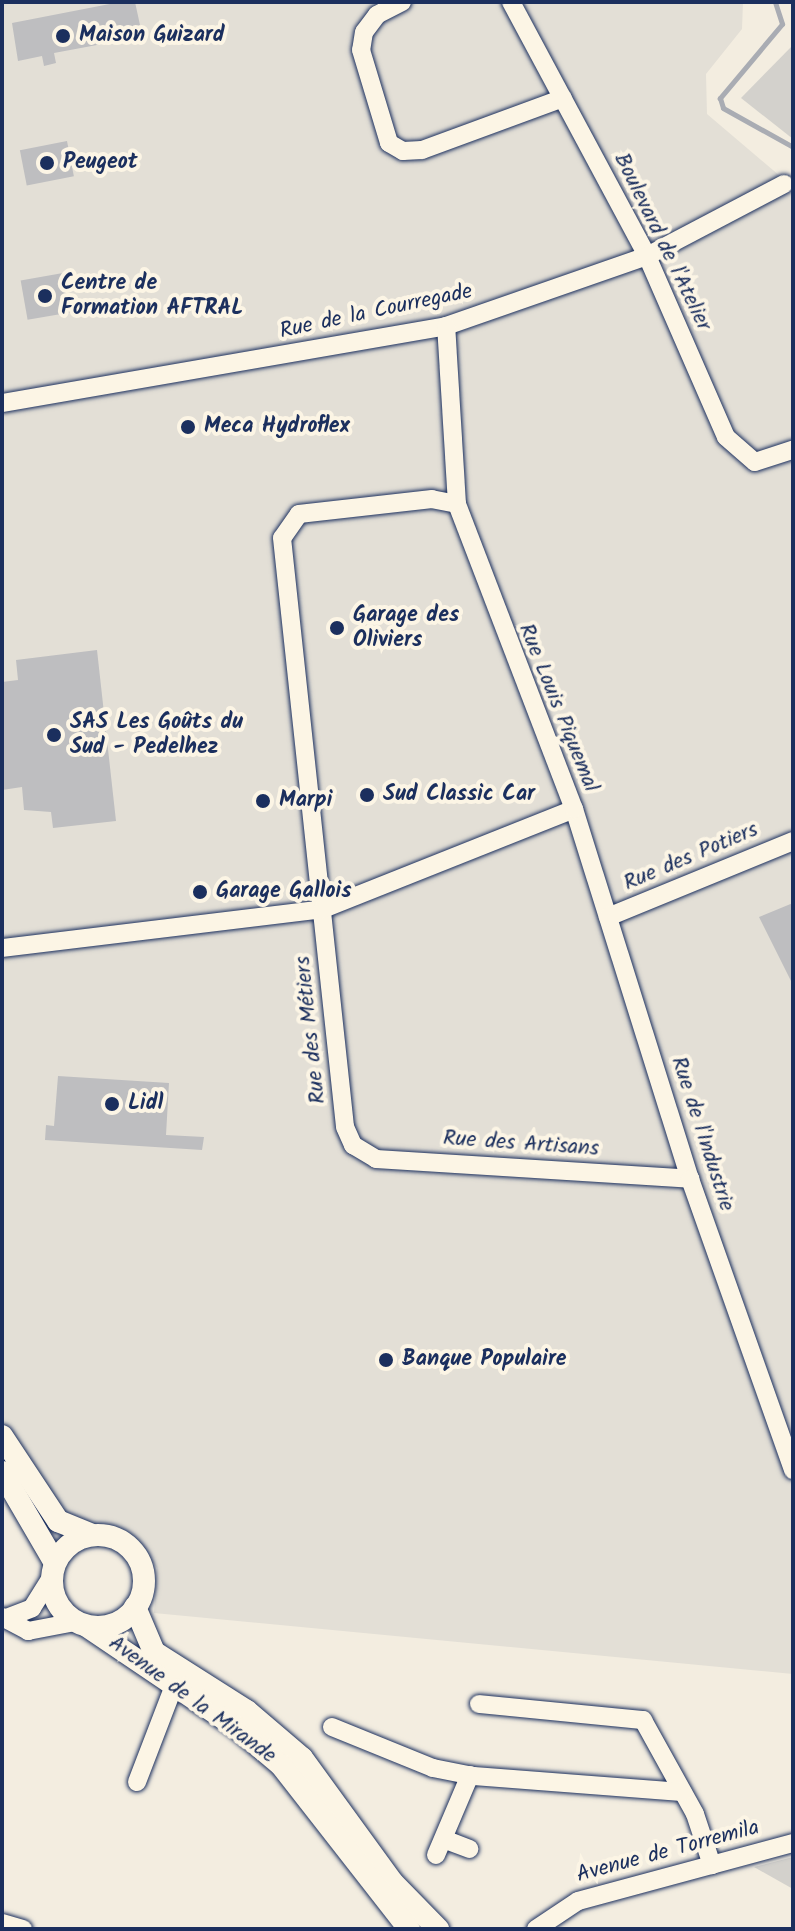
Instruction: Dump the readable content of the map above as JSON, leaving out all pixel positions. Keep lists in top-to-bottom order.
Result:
{
  "streets": {
    "main road": ["Avenue de la Mirande"],
    "street": [
      "Boulevard de l'Atelier",
      "Rue de la Courregade",
      "Rue Louis Piquemal",
      "Rue des Potiers",
      "Rue des Métiers",
      "Rue de l'Industrie",
      "Rue des Artisans",
      "Avenue de Torremila"
    ]
  },
  "crossings": [
    ["Boulevard de l'Atelier", "Rue de la Courregade"],
    ["Rue de la Courregade", "Rue Louis Piquemal"],
    ["Rue Louis Piquemal", "Rue des Métiers"],
    ["Rue Louis Piquemal", "Rue de l'Industrie"],
    ["Rue des Potiers", "Rue de l'Industrie"],
    ["Rue des Métiers", "Rue des Artisans"],
    ["Rue de l'Industrie", "Rue des Artisans"]
  ],
  "places": [
    "Maison Guizard",
    "Peugeot",
    "Centre de Formation AFTRAL",
    "Meca Hydroflex",
    "Garage des Oliviers",
    "SAS Les Goûts du Sud - Pedelhez",
    "Sud Classic Car",
    "Marpi",
    "Garage Gallois",
    "Lidl",
    "Banque Populaire"
  ]
}
